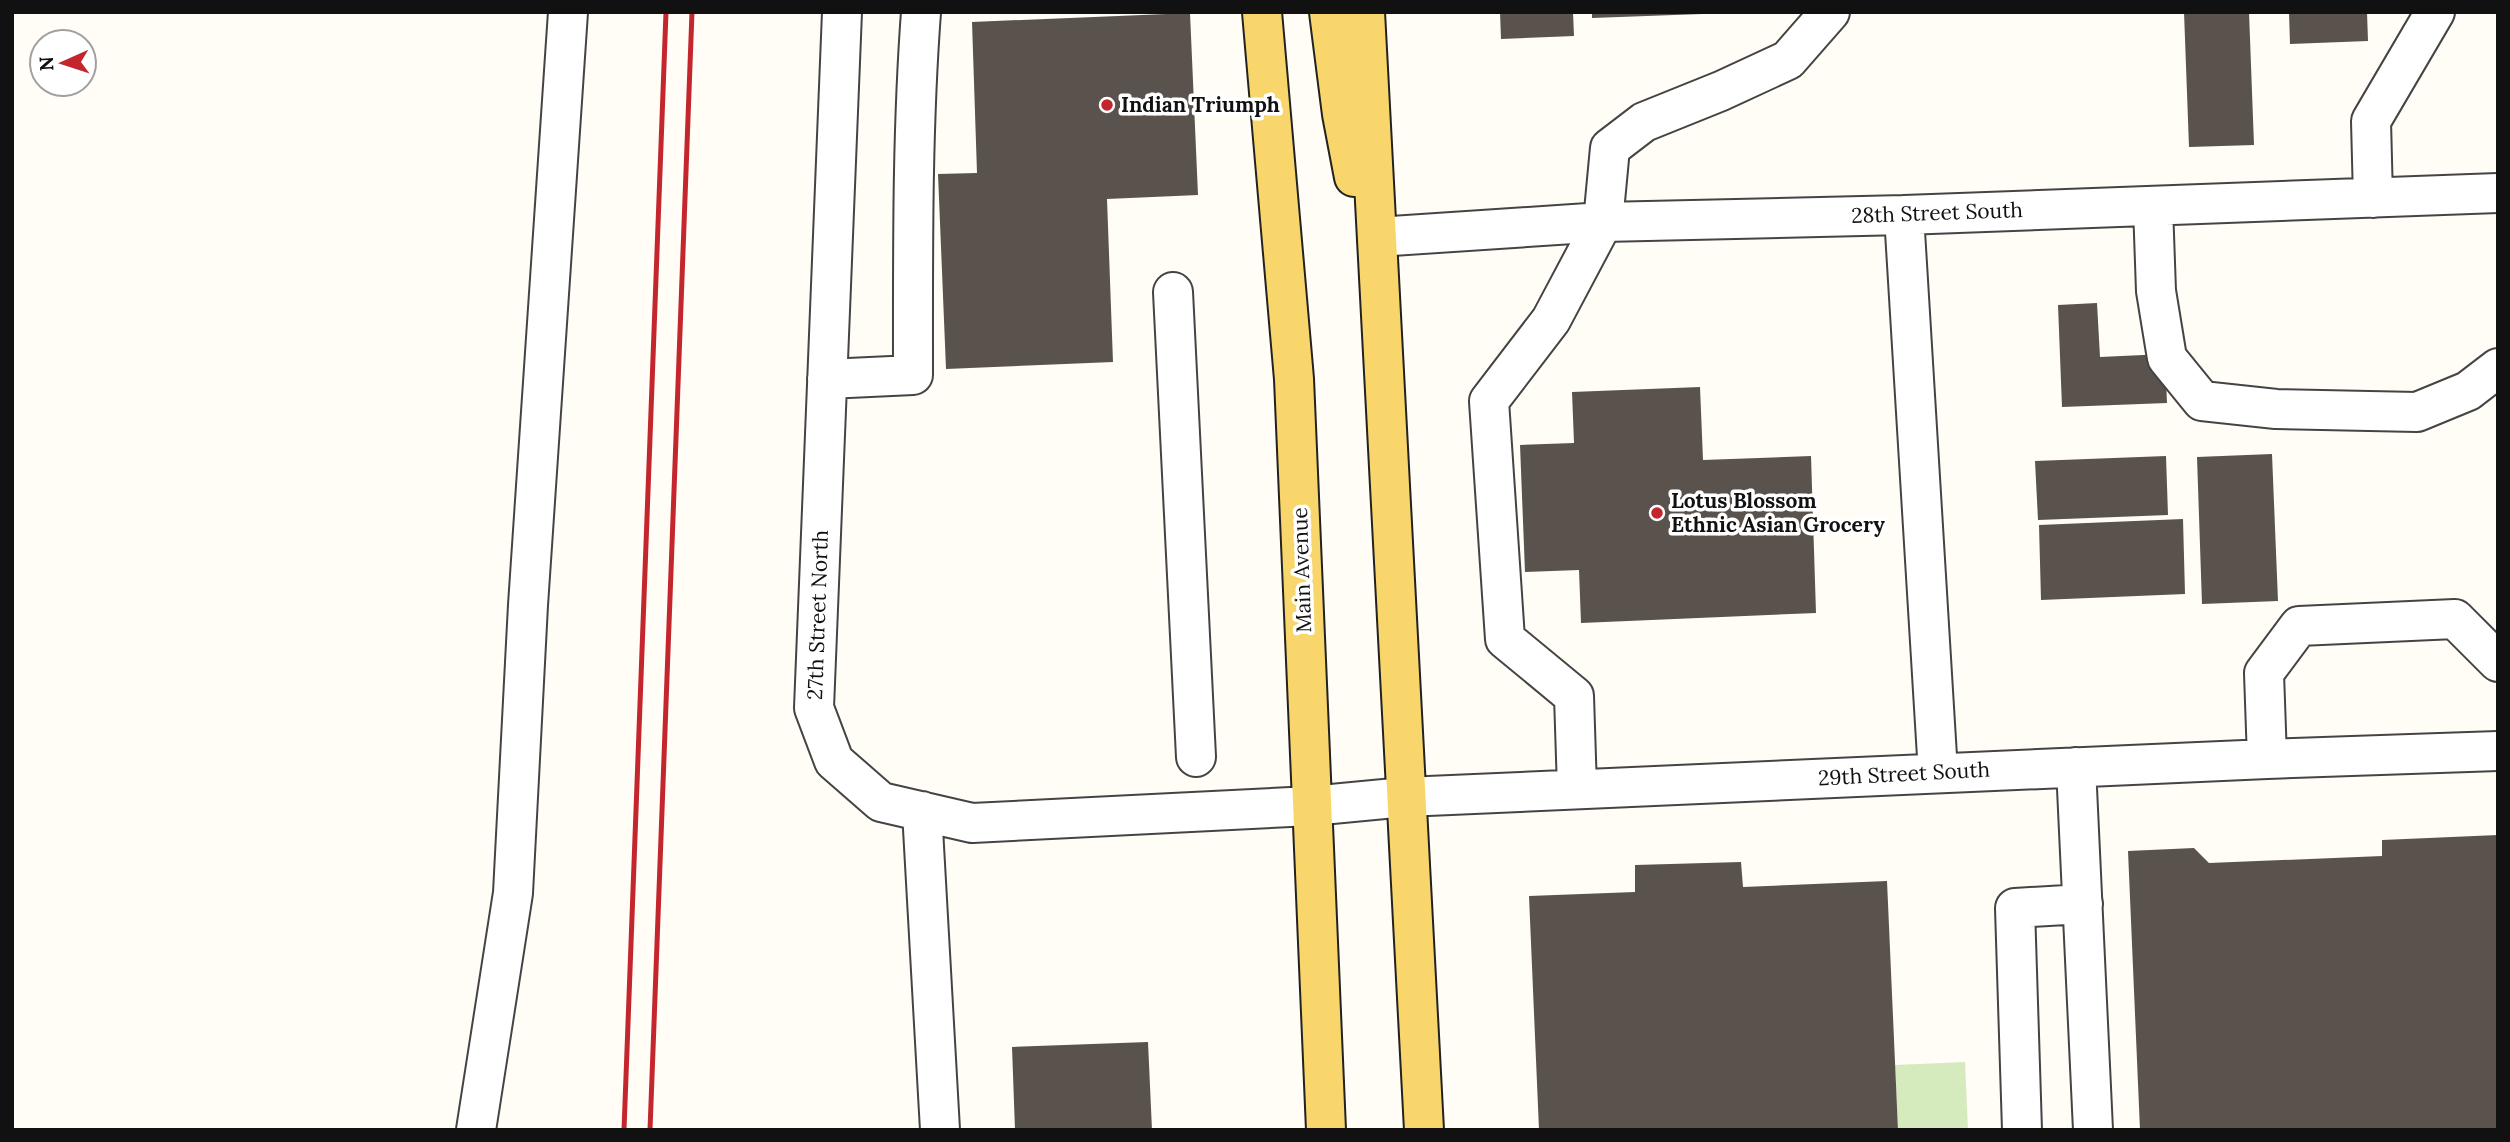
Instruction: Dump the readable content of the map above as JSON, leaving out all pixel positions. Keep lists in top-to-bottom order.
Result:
{
  "streets": {
    "main road": ["Main Avenue"],
    "street": ["28th Street South", "27th Street North", "29th Street South"]
  },
  "crossings": [
    ["Main Avenue", "27th Street North"],
    ["Main Avenue", "29th Street South"],
    ["27th Street North", "29th Street South"]
  ],
  "places": ["Indian Triumph", "Lotus Blossom Ethnic Asian Grocery"],
  "north": "left"
}
